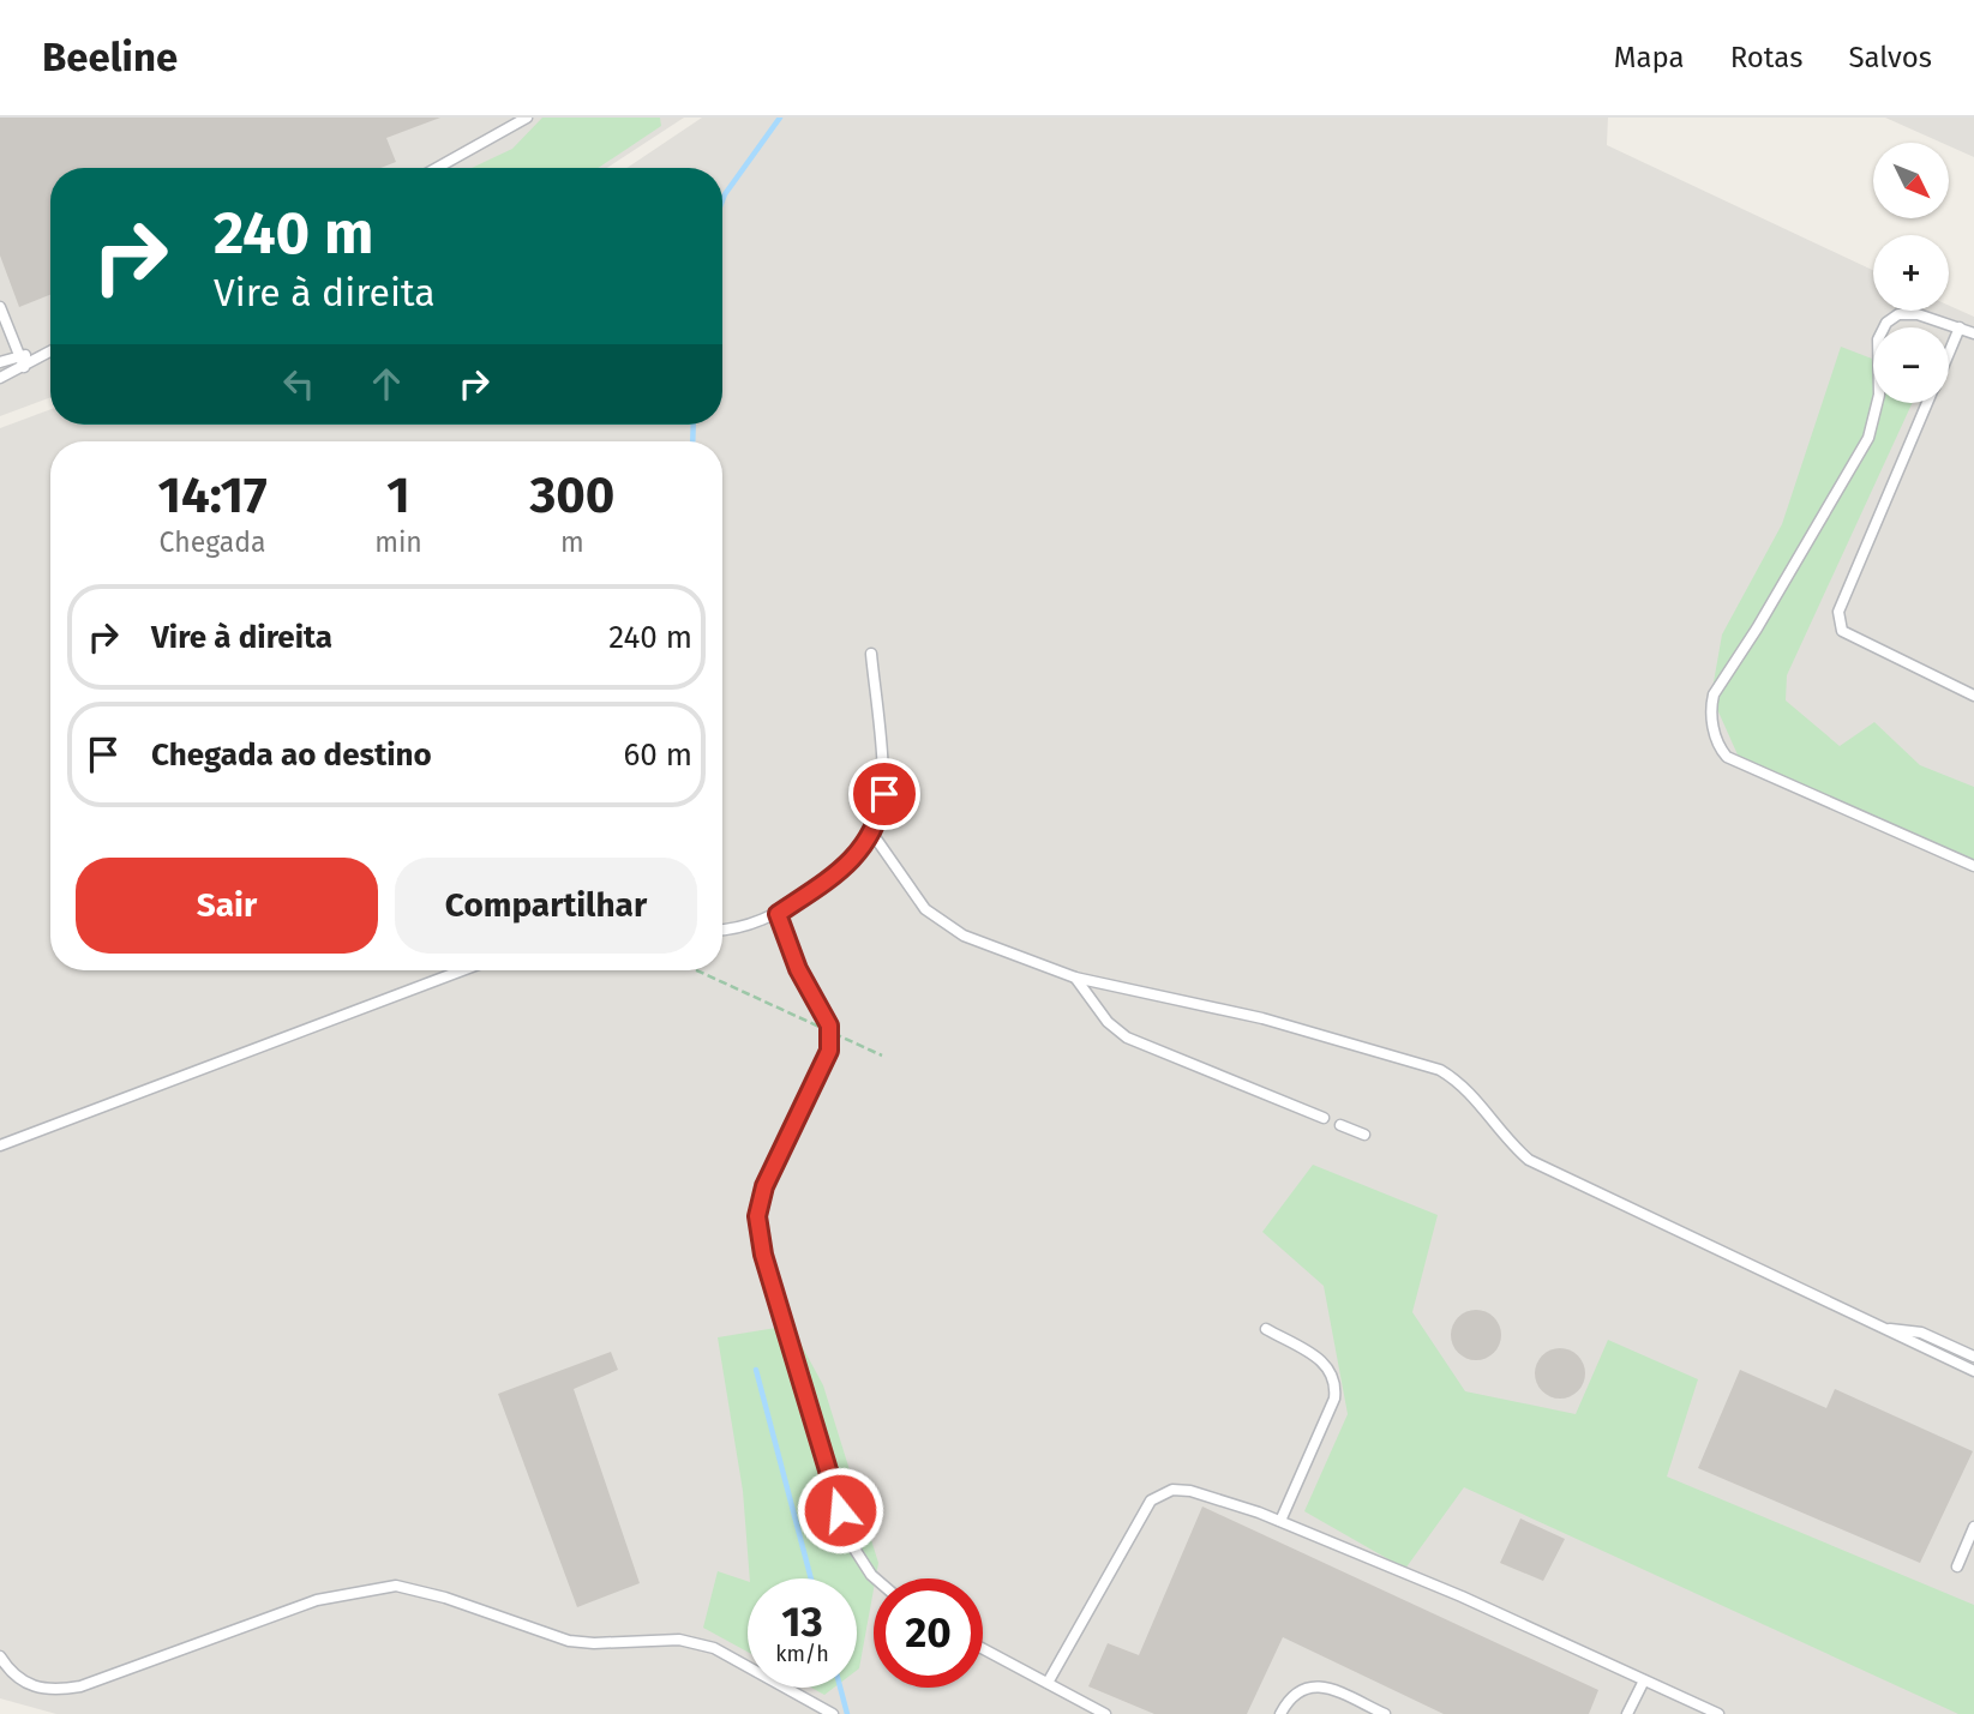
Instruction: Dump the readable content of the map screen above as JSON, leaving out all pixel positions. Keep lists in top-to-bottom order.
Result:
{
  "north": "bottom right",
  "page": {
    "header": "Beeline",
    "nav": ["Mapa", "Rotas", "Salvos"],
    "map_buttons": ["+", "−"],
    "turn": ["240 m", "Vire à direita"],
    "eta": [
      "14:17",
      "Chegada",
      "1",
      "min",
      "300",
      "m"
    ],
    "list": [
      {
        "name": "Vire à direita",
        "value": "240 m"
      },
      {
        "name": "Chegada ao destino",
        "value": "60 m"
      }
    ],
    "buttons": ["Sair", "Compartilhar"],
    "speed": "13 km/h",
    "limit": "20"
  }
}
